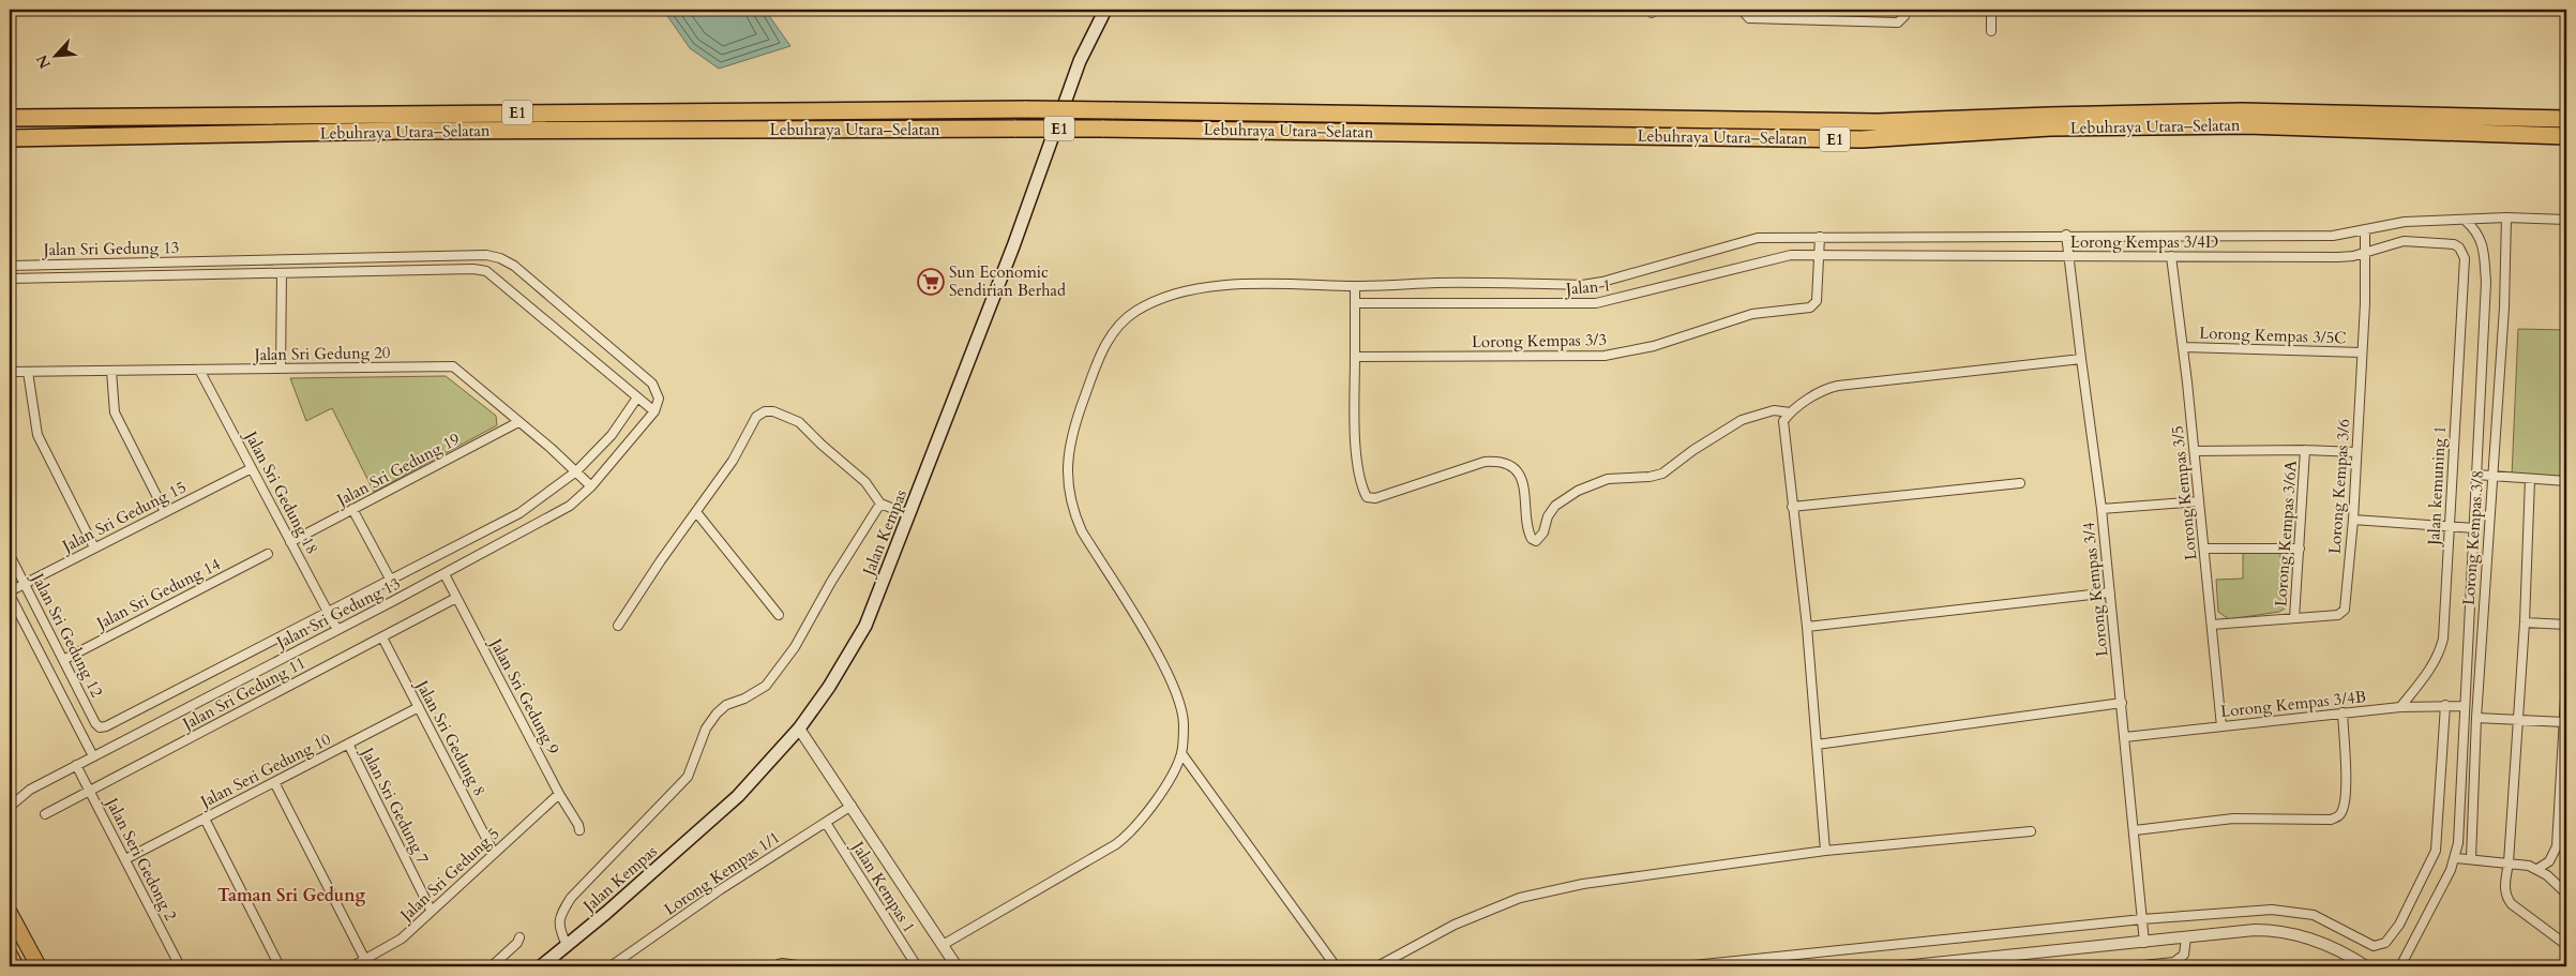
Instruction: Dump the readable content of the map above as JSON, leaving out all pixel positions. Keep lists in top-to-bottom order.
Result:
{
  "streets": {
    "highway": ["E1", "Lebuhraya Utara–Selatan"],
    "main road": ["Jalan Kempas"],
    "street": [
      "Lorong Kempas 3/4D",
      "Jalan Sri Gedung 13",
      "Jalan 1",
      "Lorong Kempas 3/5C",
      "Lorong Kempas 3/3",
      "Jalan Sri Gedung 20",
      "Jalan Sri Gedung 19",
      "Jalan kemuning 1",
      "Lorong Kempas 3/6",
      "Jalan Sri Gedung 18",
      "Lorong Kempas 3/5",
      "Jalan Sri Gedung 15",
      "Lorong Kempas 3/6A",
      "Lorong Kempas 3/8",
      "Lorong Kempas 3/4",
      "Jalan Sri Gedung 14",
      "Jalan Sri Gedung 12",
      "Jalan Sri Gedung 11",
      "Jalan Sri Gedung 9",
      "Lorong Kempas 3/4B",
      "Jalan Sri Gedung 8",
      "Jalan Seri Gedung 10",
      "Jalan Sri Gedung 7",
      "Jalan Seri Gedong 2",
      "Lorong Kempas 1/1",
      "Jalan Sri Gedung 5",
      "Jalan Kempas 1"
    ]
  },
  "crossings": [
    ["Lorong Kempas 3/4D", "Jalan 1"],
    ["Lorong Kempas 3/4D", "Lorong Kempas 3/3"],
    ["Lorong Kempas 3/4D", "Jalan kemuning 1"],
    ["Lorong Kempas 3/4D", "Lorong Kempas 3/6"],
    ["Lorong Kempas 3/4D", "Lorong Kempas 3/5"],
    ["Lorong Kempas 3/4D", "Lorong Kempas 3/4"],
    ["Jalan Sri Gedung 13", "Jalan Sri Gedung 20"],
    ["Jalan Sri Gedung 13", "Jalan Sri Gedung 18"],
    ["Jalan Sri Gedung 13", "Jalan Sri Gedung 12"],
    ["Jalan Sri Gedung 13", "Jalan Sri Gedung 9"],
    ["Jalan Sri Gedung 13", "Jalan Seri Gedong 2"],
    ["Jalan 1", "Lorong Kempas 3/3"],
    ["Lorong Kempas 3/5C", "Lorong Kempas 3/6"],
    ["Lorong Kempas 3/5C", "Lorong Kempas 3/5"],
    ["Jalan Sri Gedung 20", "Jalan Sri Gedung 19"],
    ["Jalan Sri Gedung 20", "Jalan Sri Gedung 18"],
    ["Jalan Sri Gedung 19", "Jalan Sri Gedung 18"],
    ["Jalan kemuning 1", "Lorong Kempas 3/4B"],
    ["Lorong Kempas 3/6", "Lorong Kempas 3/5"],
    ["Lorong Kempas 3/6", "Lorong Kempas 3/6A"],
    ["Jalan Sri Gedung 18", "Jalan Sri Gedung 15"],
    ["Lorong Kempas 3/5", "Lorong Kempas 3/4B"],
    ["Jalan Sri Gedung 15", "Jalan Sri Gedung 12"],
    ["Lorong Kempas 3/4", "Lorong Kempas 3/4B"],
    ["Jalan Sri Gedung 14", "Jalan Sri Gedung 12"],
    ["Jalan Sri Gedung 11", "Jalan Sri Gedung 9"],
    ["Jalan Sri Gedung 11", "Jalan Sri Gedung 8"],
    ["Jalan Sri Gedung 11", "Jalan Seri Gedong 2"],
    ["Jalan Sri Gedung 9", "Jalan Sri Gedung 5"],
    ["Jalan Sri Gedung 8", "Jalan Seri Gedung 10"],
    ["Jalan Sri Gedung 8", "Jalan Sri Gedung 5"],
    ["Jalan Seri Gedung 10", "Jalan Sri Gedung 7"],
    ["Jalan Seri Gedung 10", "Jalan Seri Gedong 2"],
    ["Jalan Sri Gedung 7", "Jalan Sri Gedung 5"],
    ["Lorong Kempas 1/1", "Jalan Kempas 1"]
  ],
  "districts": ["Taman Sri Gedung"],
  "places": {
    "supermarket": ["Sun Economic Sendirian Berhad"]
  },
  "north": "bottom left"
}
